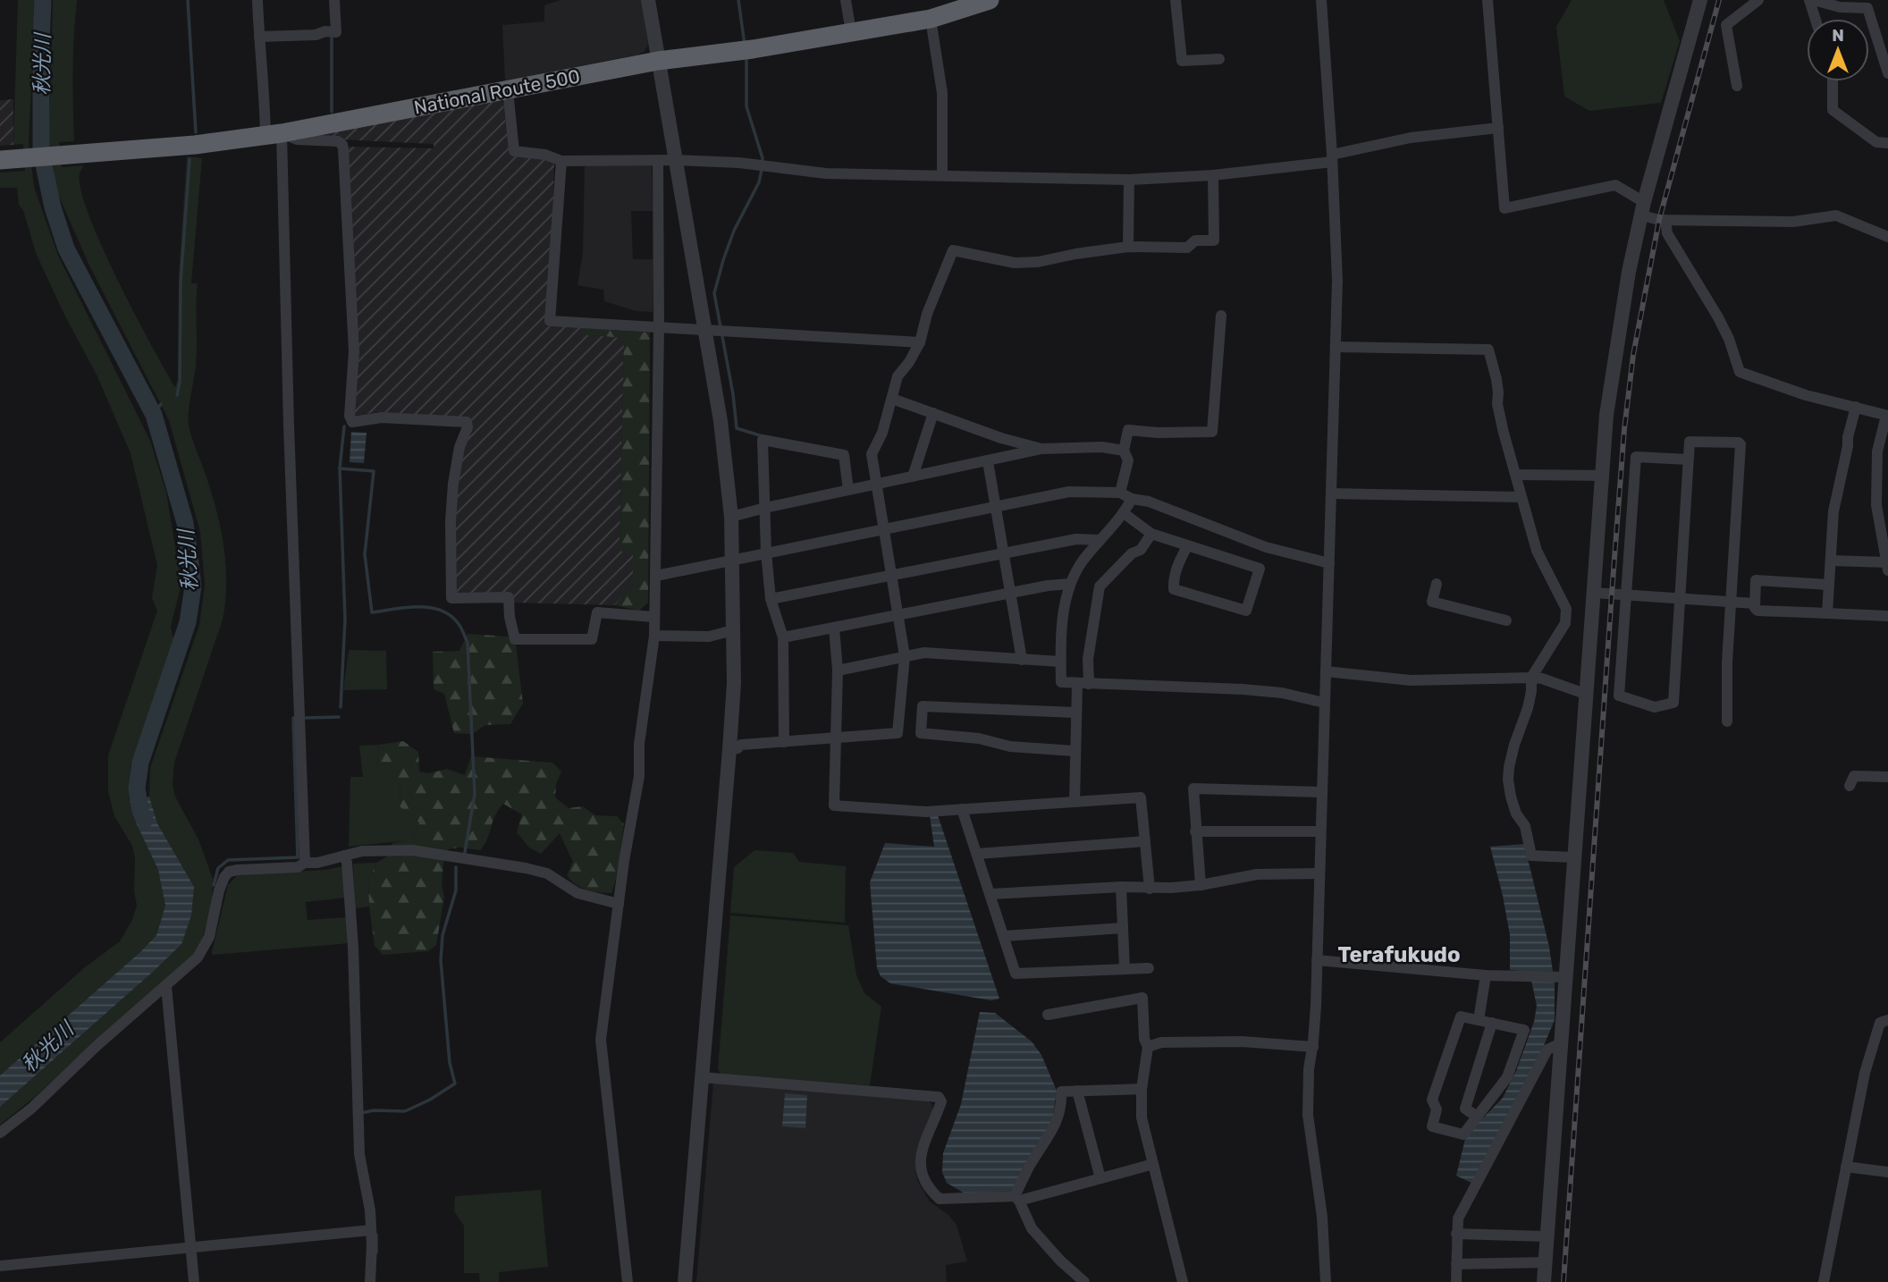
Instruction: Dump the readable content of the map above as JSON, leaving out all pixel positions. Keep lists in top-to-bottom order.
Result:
{
  "streets": {
    "highway": ["National Route 500"]
  },
  "districts": ["Terafukudo"],
  "water": ["秋光川"],
  "north": "top"
}
